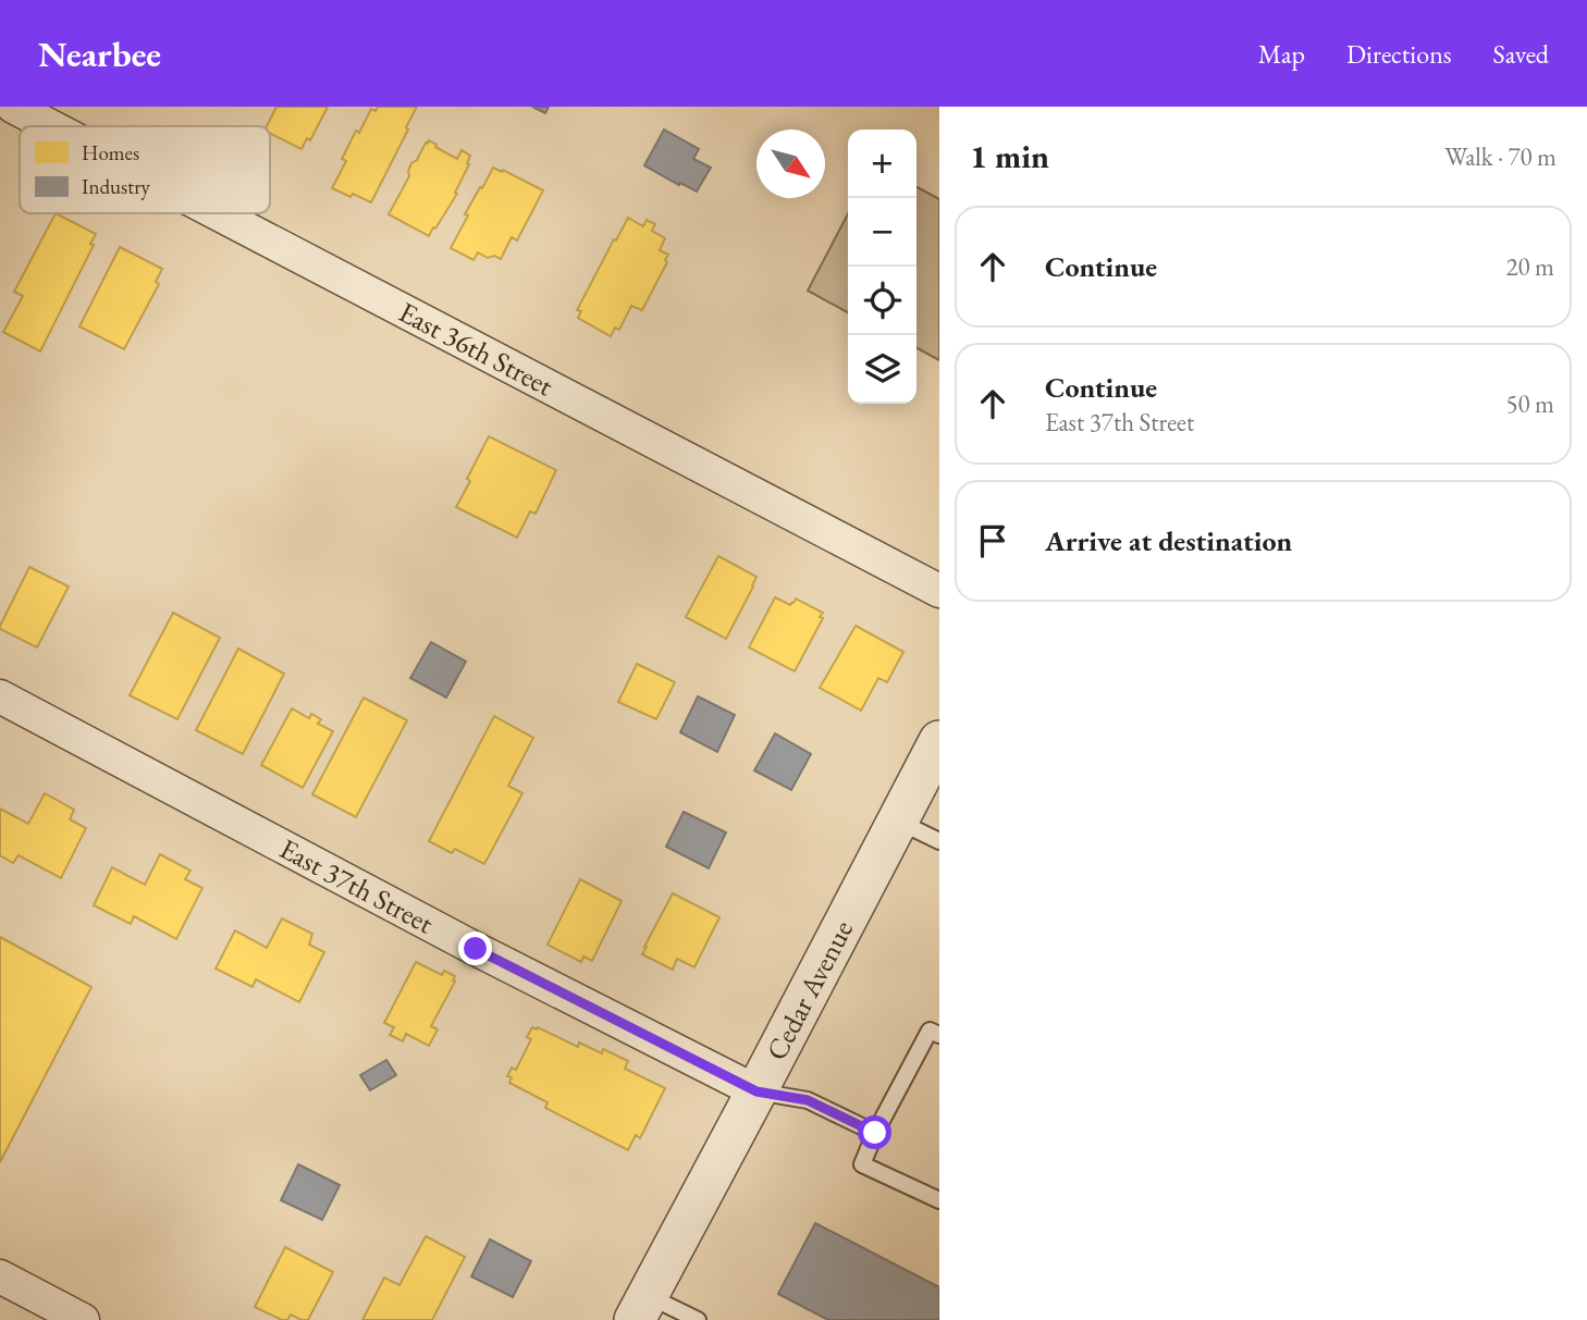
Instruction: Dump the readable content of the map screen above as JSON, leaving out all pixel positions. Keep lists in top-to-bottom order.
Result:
{
  "streets": {
    "street": ["East 36th Street", "East 37th Street", "Cedar Avenue"]
  },
  "crossings": [
    ["East 37th Street", "Cedar Avenue"]
  ],
  "legend": ["Homes", "Industry"],
  "north": "bottom right",
  "page": {
    "header": "Nearbee",
    "nav": ["Map", "Directions", "Saved"],
    "heading": ["1 min", "Walk · 70 m"],
    "map_buttons": ["+", "−"],
    "list": [
      ["Continue", "20 m"],
      ["Continue", "East 37th Street", "50 m"],
      "Arrive at destination"
    ]
  }
}
